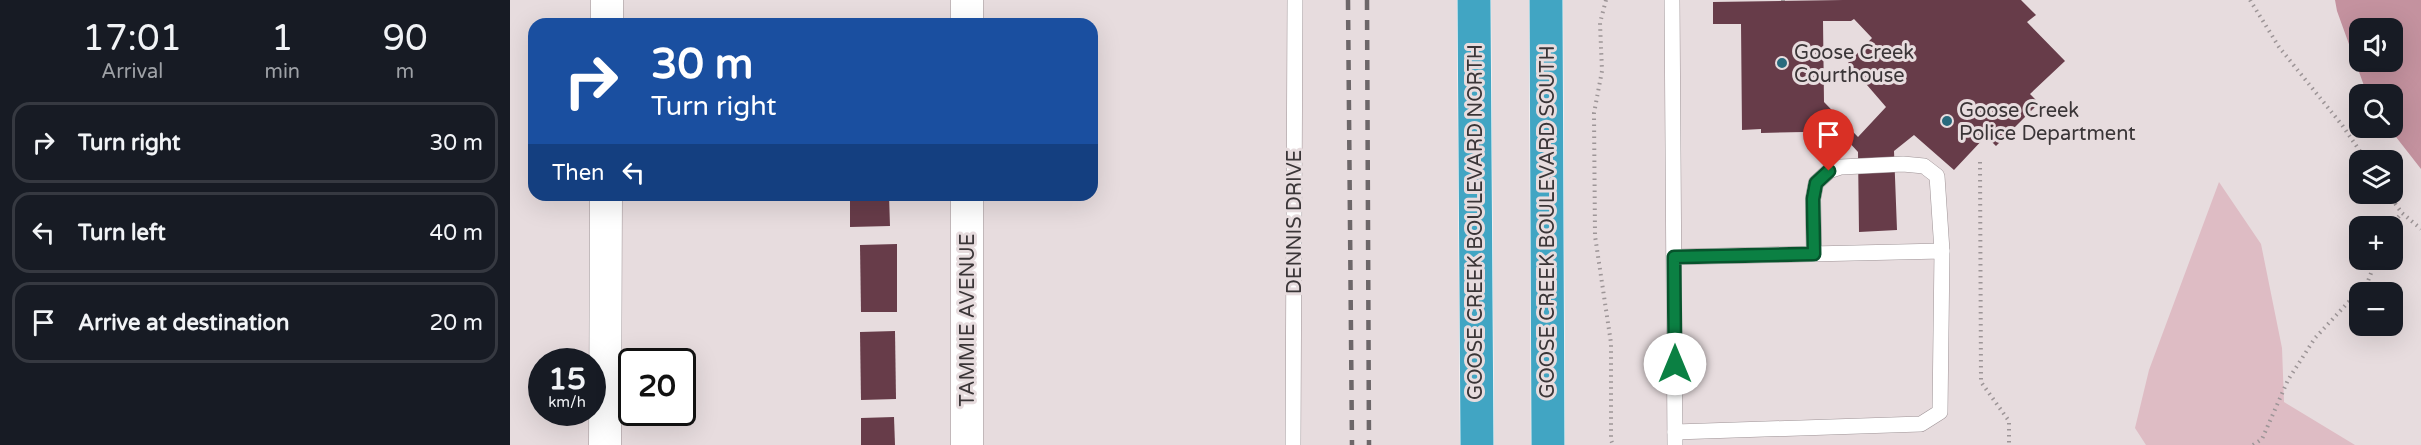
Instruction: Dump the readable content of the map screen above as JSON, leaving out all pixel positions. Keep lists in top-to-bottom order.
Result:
{
  "streets": {
    "highway": ["GOOSE CREEK BOULEVARD NORTH", "GOOSE CREEK BOULEVARD SOUTH"],
    "street": ["TAMMIE AVENUE"],
    "lane": ["DENNIS DRIVE"]
  },
  "places": ["Goose Creek Courthouse", "Goose Creek Police Department"],
  "page": {
    "eta": [
      "17:01",
      "Arrival",
      "1",
      "min",
      "90",
      "m"
    ],
    "map_buttons": ["+", "−"],
    "turn": ["30 m", "Turn right"],
    "list": [
      {
        "name": "Turn right",
        "value": "30 m"
      },
      {
        "name": "Turn left",
        "value": "40 m"
      },
      {
        "name": "Arrive at destination",
        "value": "20 m"
      }
    ],
    "then": "Then",
    "speed": "15 km/h",
    "limit": "20"
  }
}
